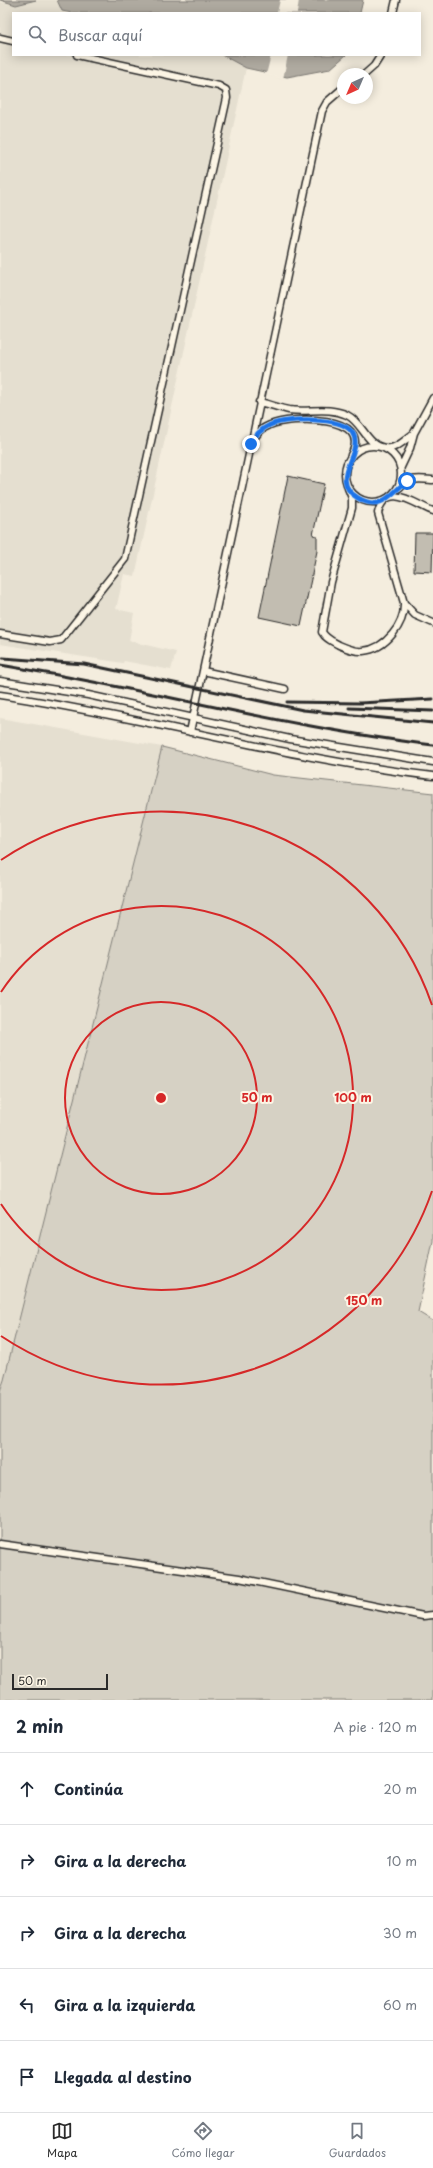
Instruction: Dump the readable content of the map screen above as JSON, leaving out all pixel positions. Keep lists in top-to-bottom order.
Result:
{
  "scale_bar": "50 m",
  "north": "bottom left",
  "page": {
    "search": "Buscar aquí",
    "scale": "50 m",
    "heading": ["2 min", "A pie · 120 m"],
    "list": [
      ["Continúa", "20 m"],
      ["Gira a la derecha", "10 m"],
      ["Gira a la derecha", "30 m"],
      ["Gira a la izquierda", "60 m"],
      "Llegada al destino"
    ],
    "nav": ["Mapa", "Cómo llegar", "Guardados"]
  },
  "rings": ["50 m", "100 m", "150 m"]
}
